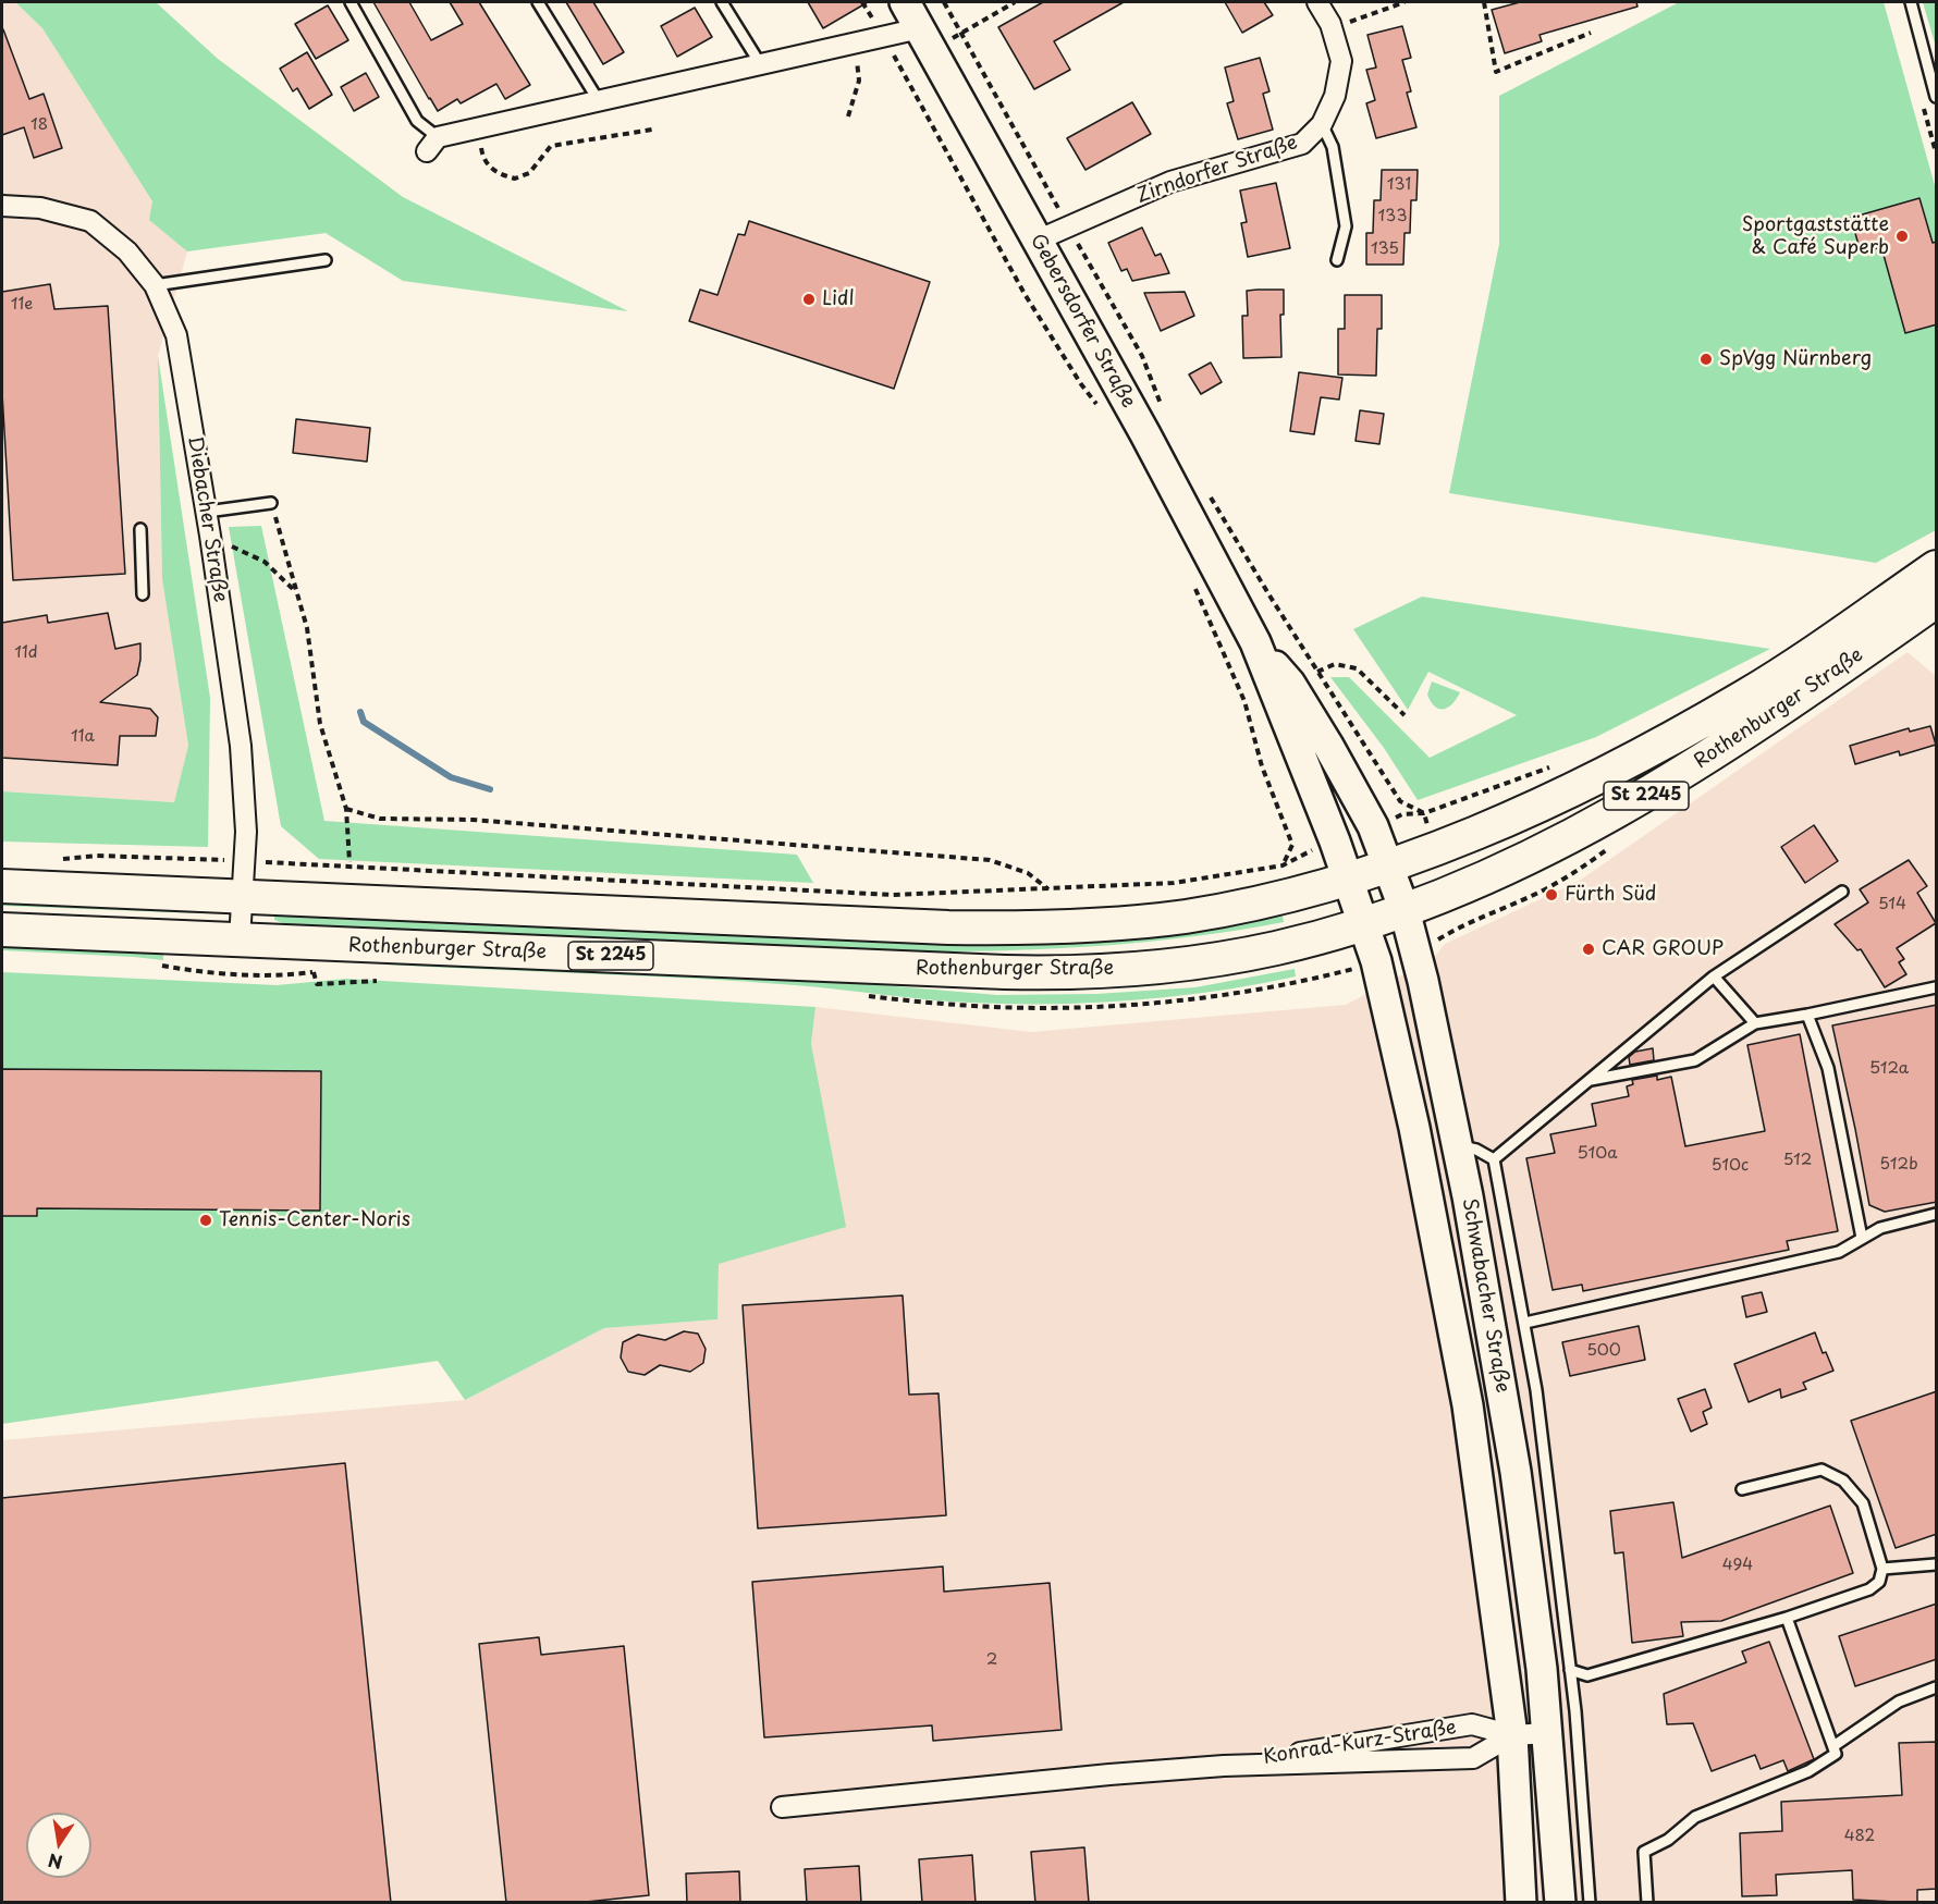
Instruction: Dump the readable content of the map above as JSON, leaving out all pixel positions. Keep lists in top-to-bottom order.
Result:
{
  "streets": {
    "main road": [
      "Gebersdorfer Straße",
      "Rothenburger Straße",
      "St 2245",
      "Schwabacher Straße"
    ],
    "street": ["Zirndorfer Straße", "Diebacher Straße", "Konrad-Kurz-Straße"]
  },
  "crossings": [
    ["Zirndorfer Straße", "Gebersdorfer Straße"],
    ["Gebersdorfer Straße", "Rothenburger Straße"],
    ["Gebersdorfer Straße", "Schwabacher Straße"],
    ["Diebacher Straße", "Rothenburger Straße"],
    ["Rothenburger Straße", "Schwabacher Straße"],
    ["Schwabacher Straße", "Konrad-Kurz-Straße"]
  ],
  "places": [
    "Sportgaststätte & Café Superb",
    "Lidl",
    "SpVgg Nürnberg",
    "Fürth Süd",
    "CAR GROUP",
    "Tennis-Center-Noris"
  ],
  "house_numbers": [
    "18",
    "131",
    "133",
    "135",
    "11e",
    "11d",
    "11a",
    "514",
    "512a",
    "510a",
    "512",
    "512b",
    "510c",
    "500",
    "494",
    "2",
    "482"
  ],
  "north": "bottom"
}
